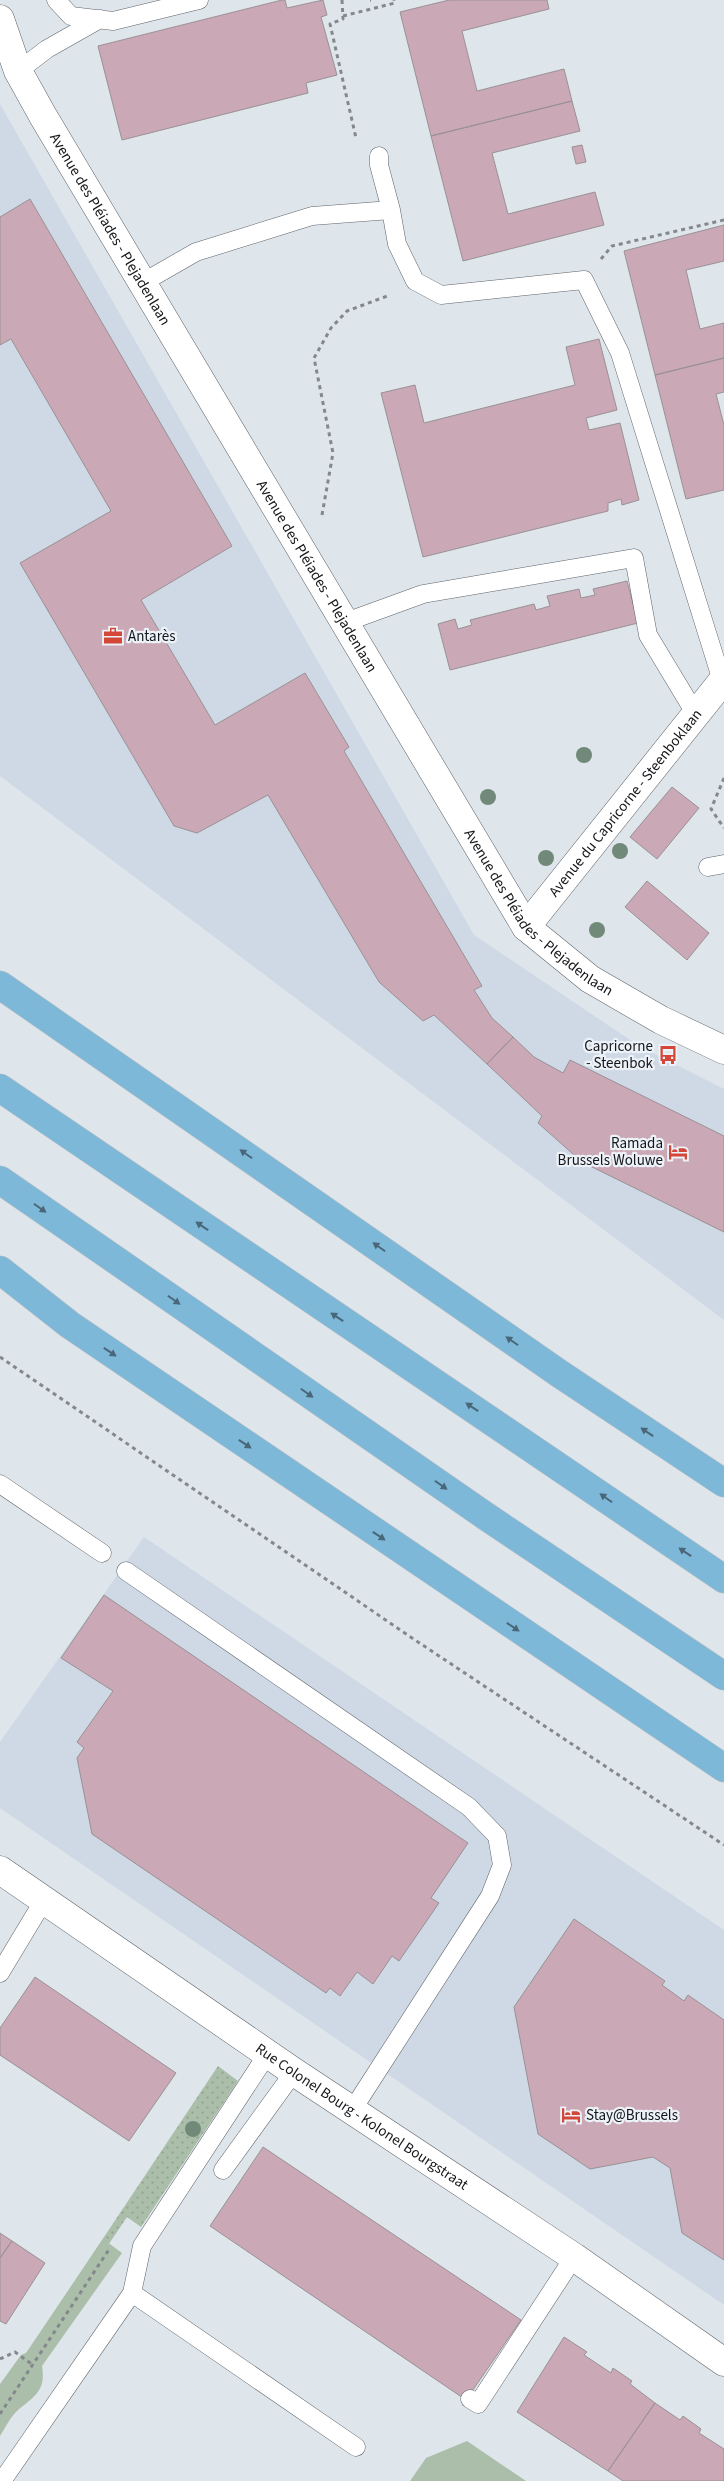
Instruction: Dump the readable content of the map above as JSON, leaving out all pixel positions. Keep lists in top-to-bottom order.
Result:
{
  "streets": {
    "street": ["Avenue des Pléiades - Plejadenlaan", "Avenue du Capricorne - Steenboklaan", "Rue Colonel Bourg - Kolonel Bourgstraat"]
  },
  "crossings": [
    ["Avenue des Pléiades - Plejadenlaan", "Avenue du Capricorne - Steenboklaan"]
  ],
  "places": {
    "office": ["Antarès"],
    "bus stop": ["Capricorne - Steenbok"],
    "hotel": ["Ramada Brussels Woluwe", "Stay@Brussels"]
  }
}
